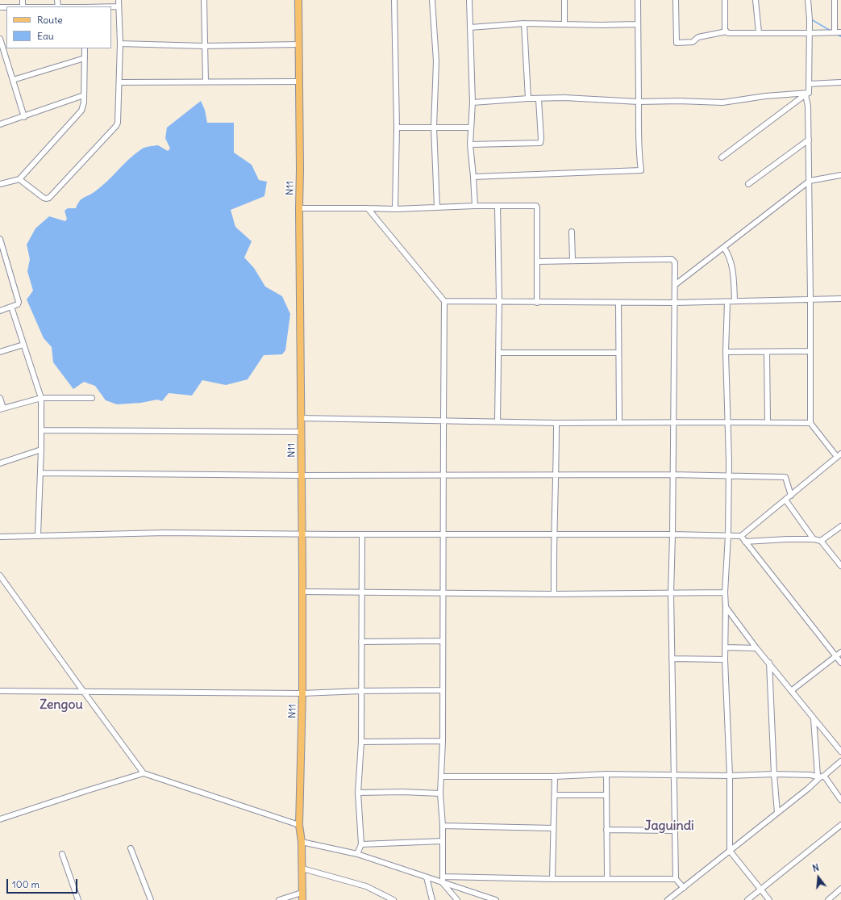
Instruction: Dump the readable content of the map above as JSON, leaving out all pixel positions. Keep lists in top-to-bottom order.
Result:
{
  "streets": {
    "main road": ["N11"]
  },
  "districts": ["Zengou", "Jaguindi"],
  "legend": ["Route", "Eau"],
  "scale_bar": "100 m",
  "north": "top"
}
